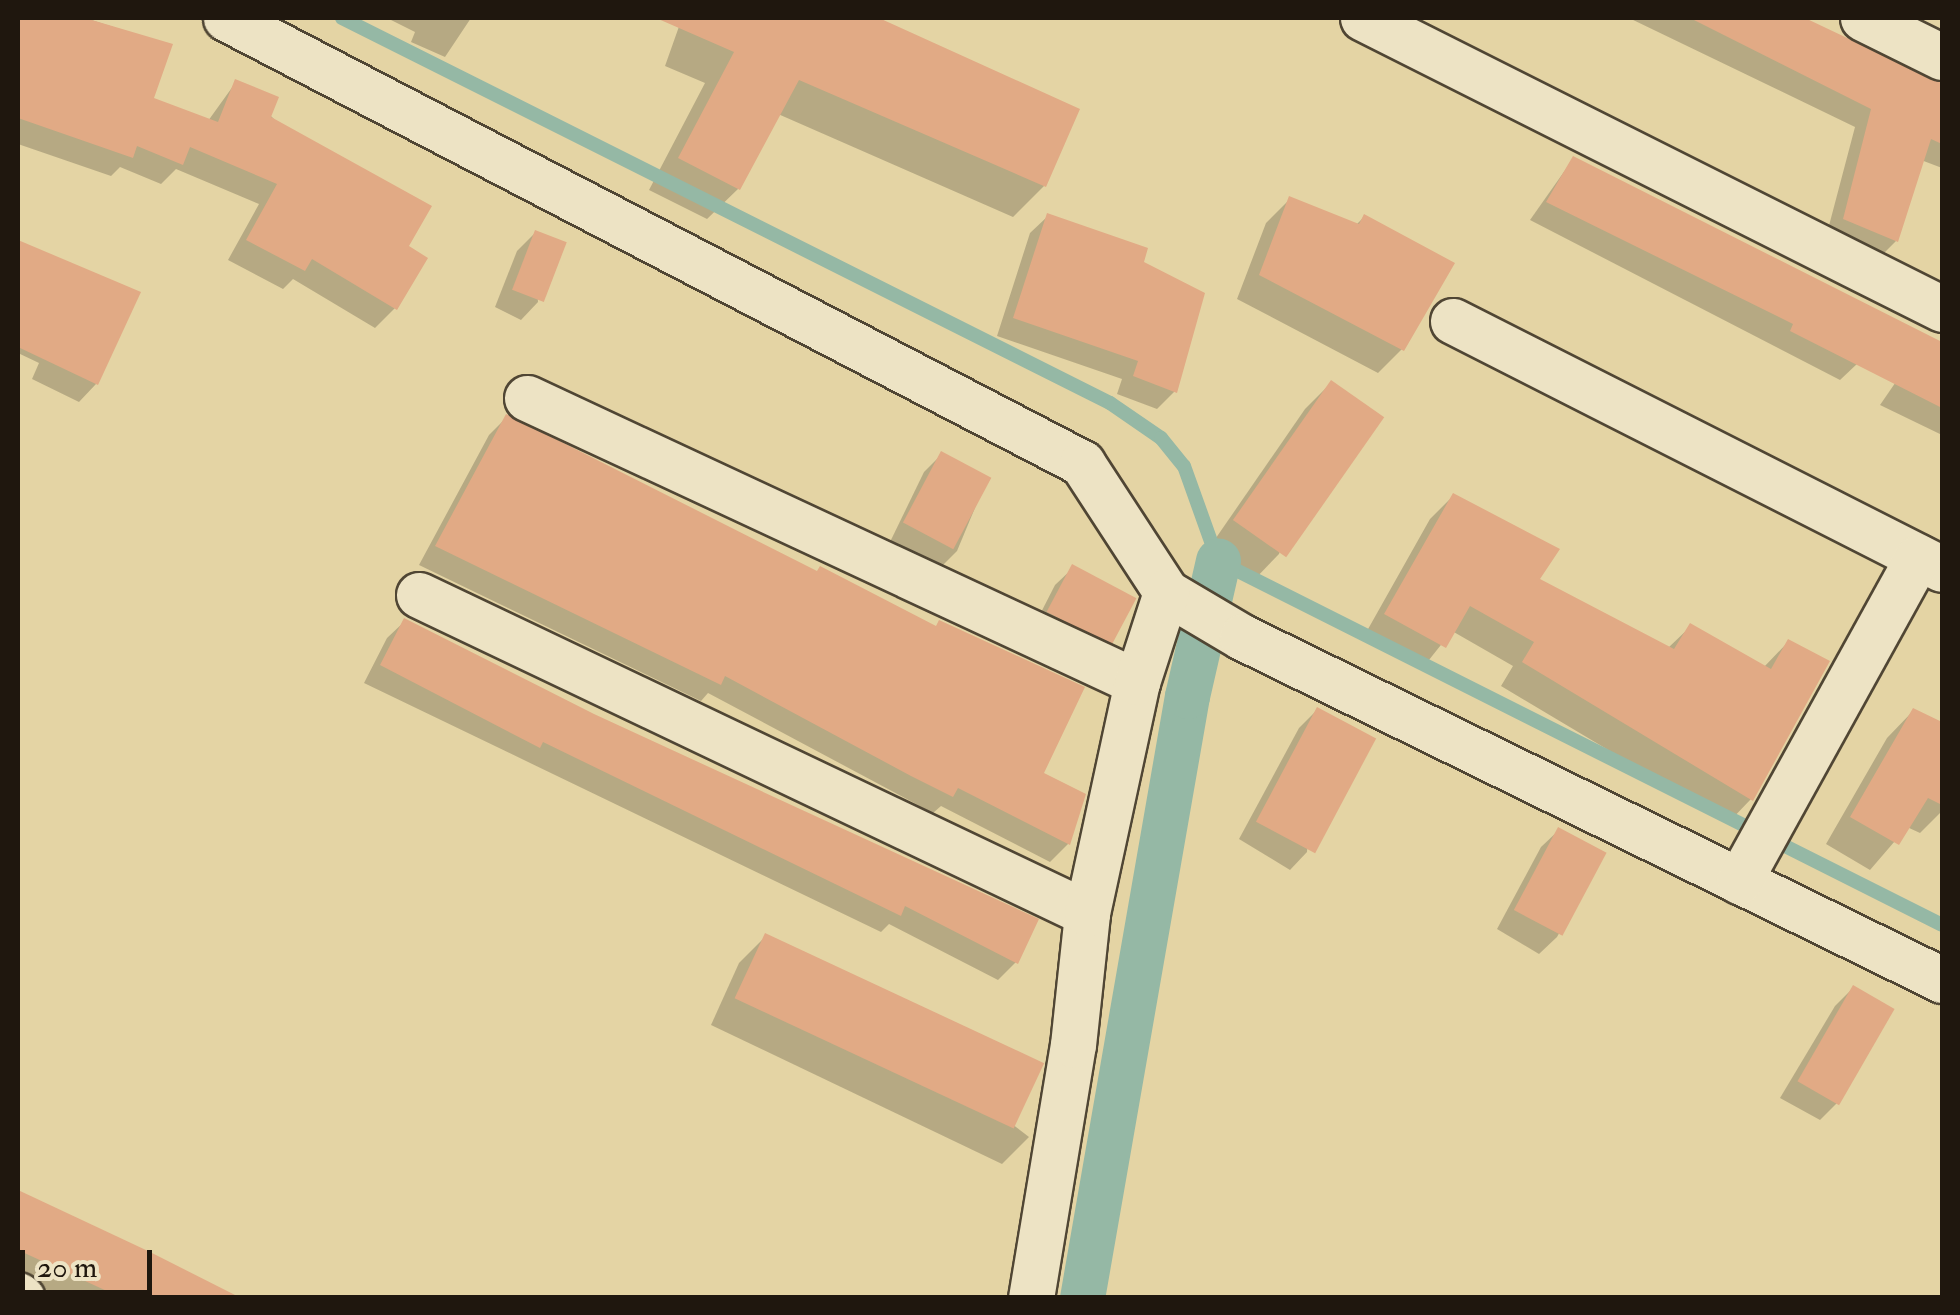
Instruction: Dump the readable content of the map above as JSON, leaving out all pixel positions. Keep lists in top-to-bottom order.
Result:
{
  "scale_bar": "20 m"
}
